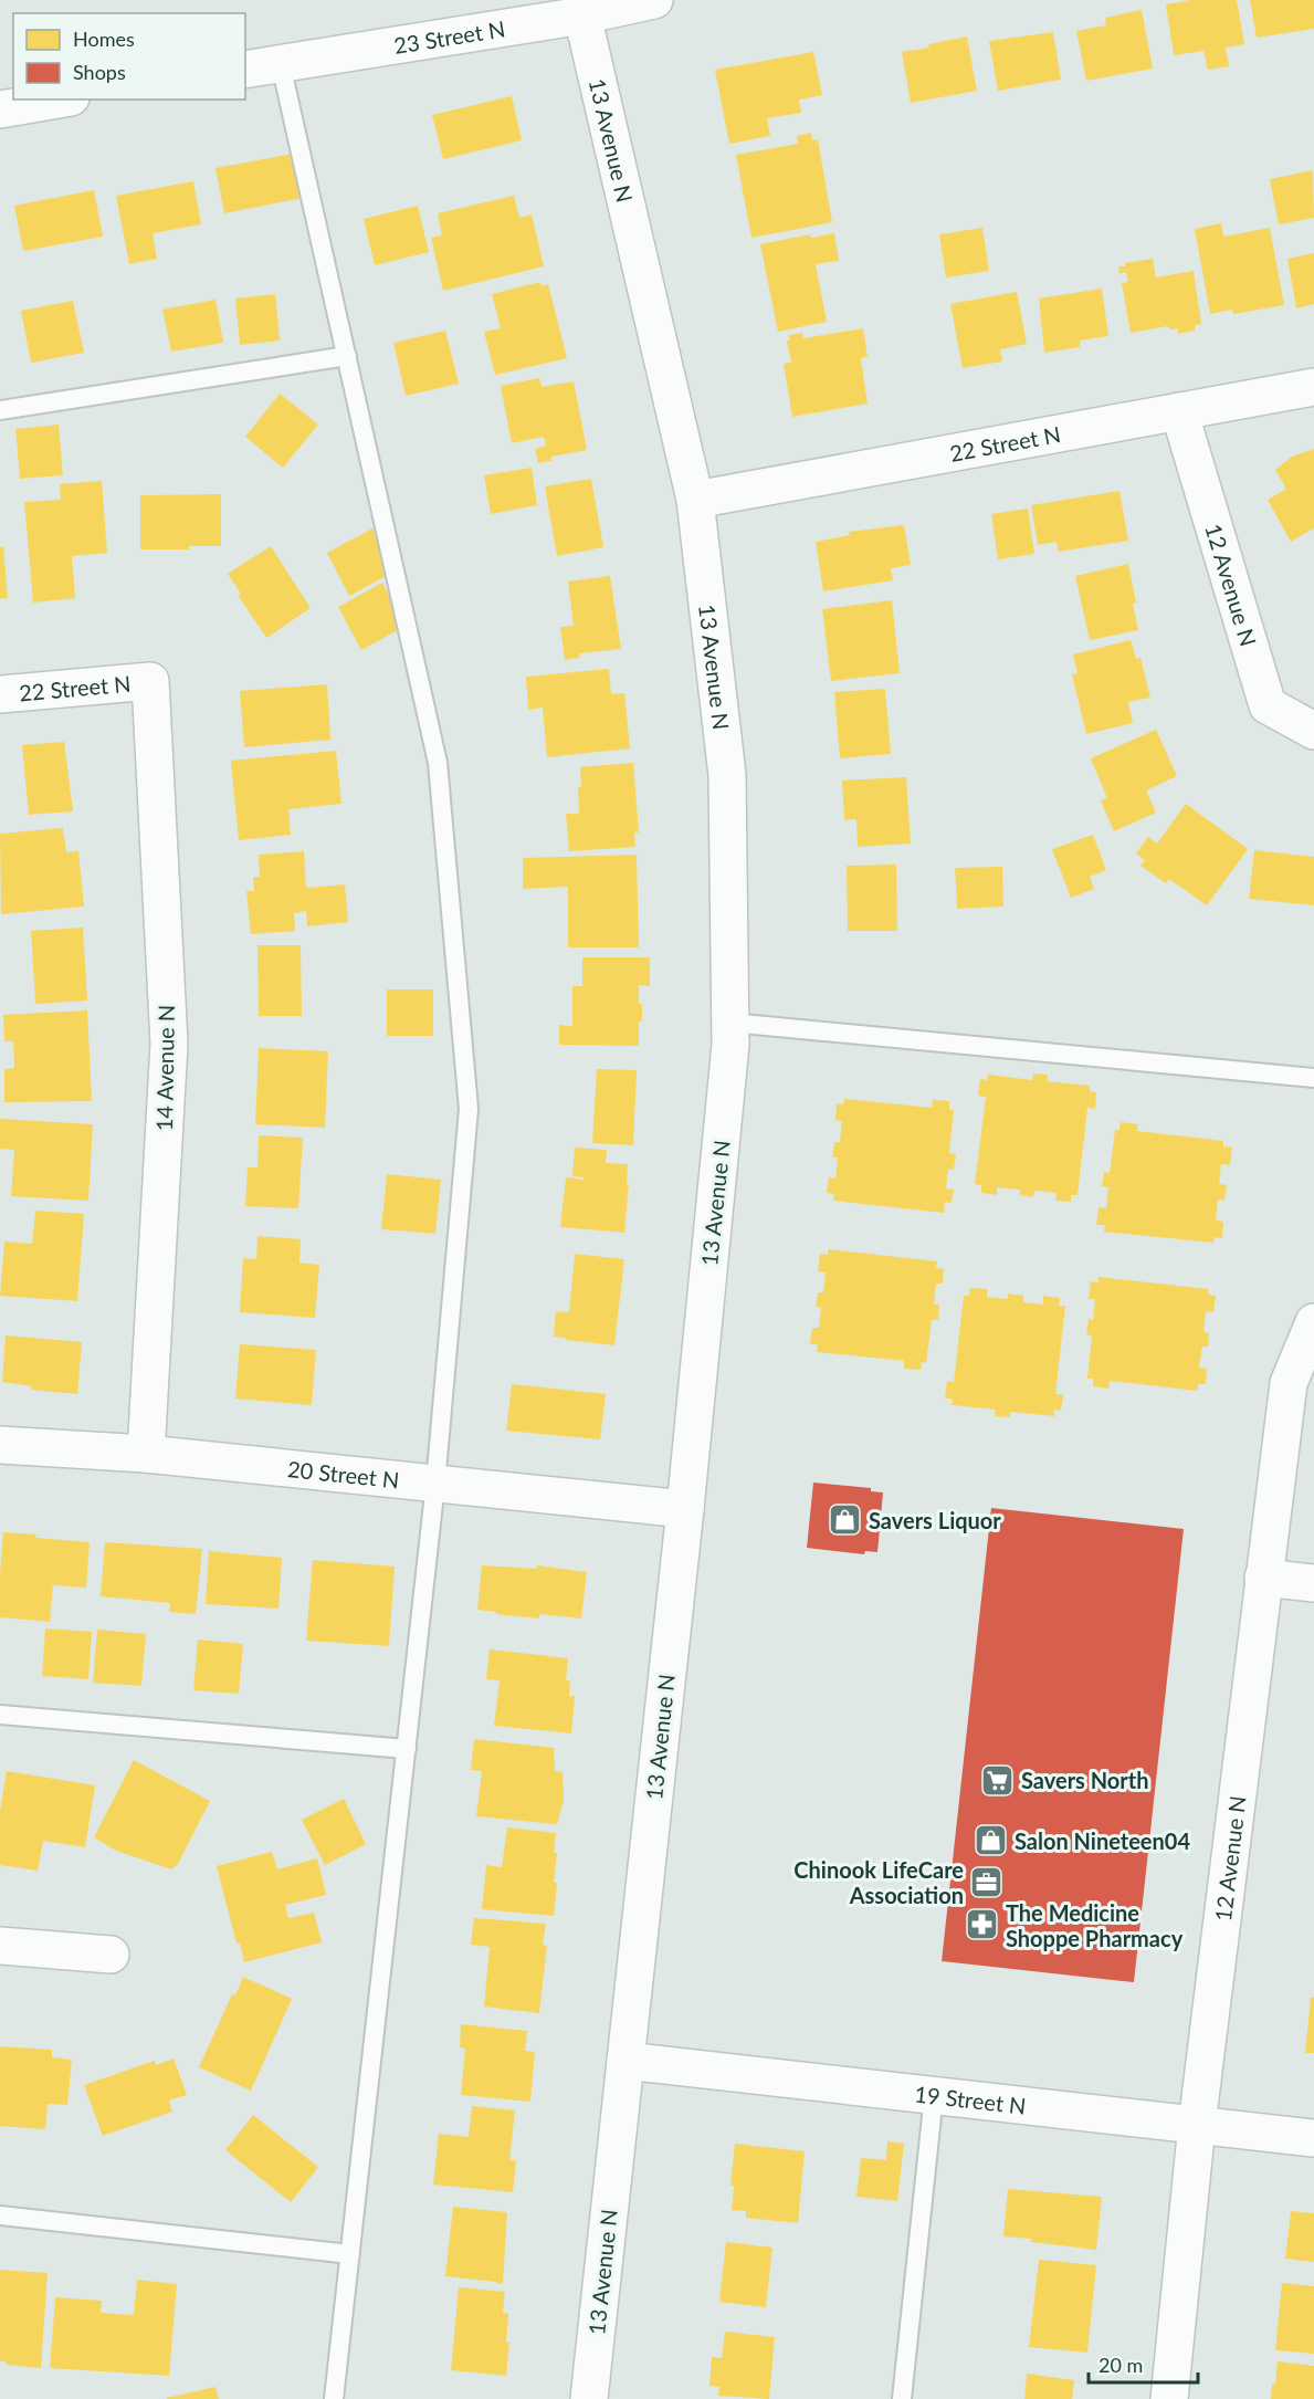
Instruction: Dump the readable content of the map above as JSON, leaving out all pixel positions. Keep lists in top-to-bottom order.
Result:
{
  "streets": {
    "street": [
      "23 Street N",
      "13 Avenue N",
      "22 Street N",
      "12 Avenue N",
      "14 Avenue N",
      "20 Street N",
      "19 Street N"
    ]
  },
  "crossings": [
    ["23 Street N", "13 Avenue N"],
    ["13 Avenue N", "22 Street N"],
    ["13 Avenue N", "20 Street N"],
    ["13 Avenue N", "19 Street N"],
    ["22 Street N", "12 Avenue N"],
    ["22 Street N", "14 Avenue N"],
    ["12 Avenue N", "19 Street N"],
    ["14 Avenue N", "20 Street N"]
  ],
  "places": {
    "shop": ["Savers Liquor", "Salon Nineteen04"],
    "supermarket": ["Savers North"],
    "office": ["Chinook LifeCare Association"],
    "pharmacy": ["The Medicine Shoppe Pharmacy"]
  },
  "legend": ["Homes", "Shops"],
  "scale_bar": "20 m"
}
